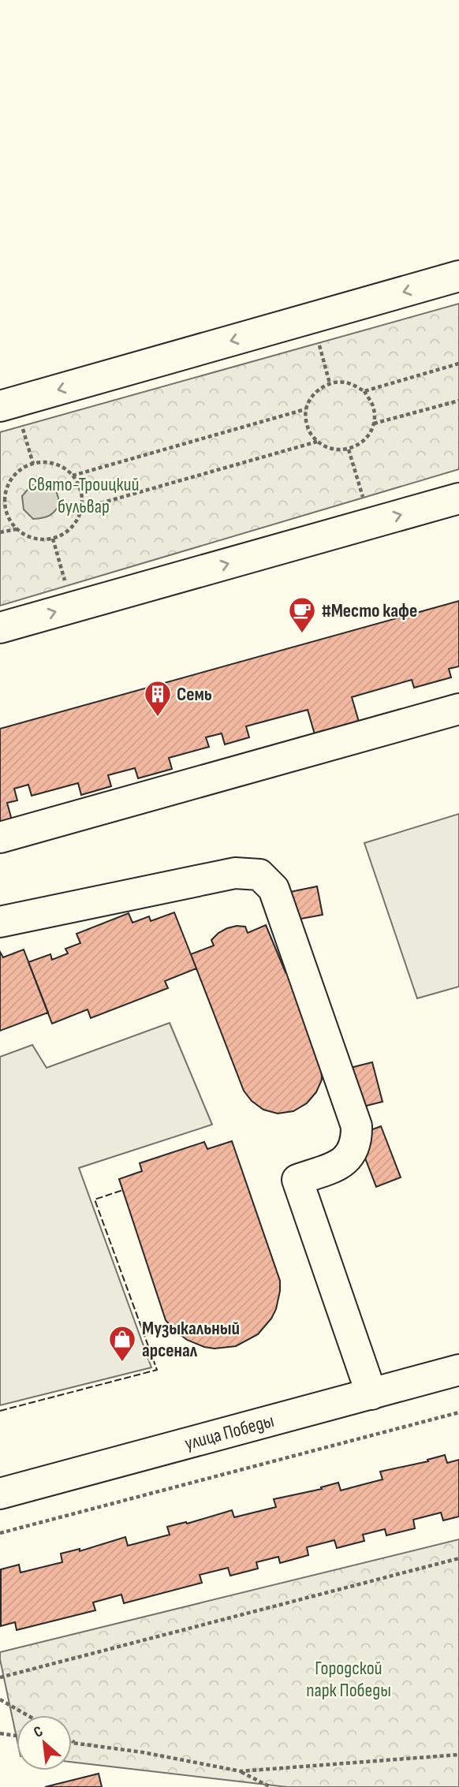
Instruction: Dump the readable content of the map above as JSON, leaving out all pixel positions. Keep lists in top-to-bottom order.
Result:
{
  "streets": {
    "street": ["улица Победы"]
  },
  "parks": ["Свято-Троицкий бульвар", "Городской парк Победы"],
  "places": {
    "cafe": ["#Место кафе"],
    "building": ["Семь"],
    "shop": ["Музыкальный арсенал"]
  },
  "north": "top left"
}
